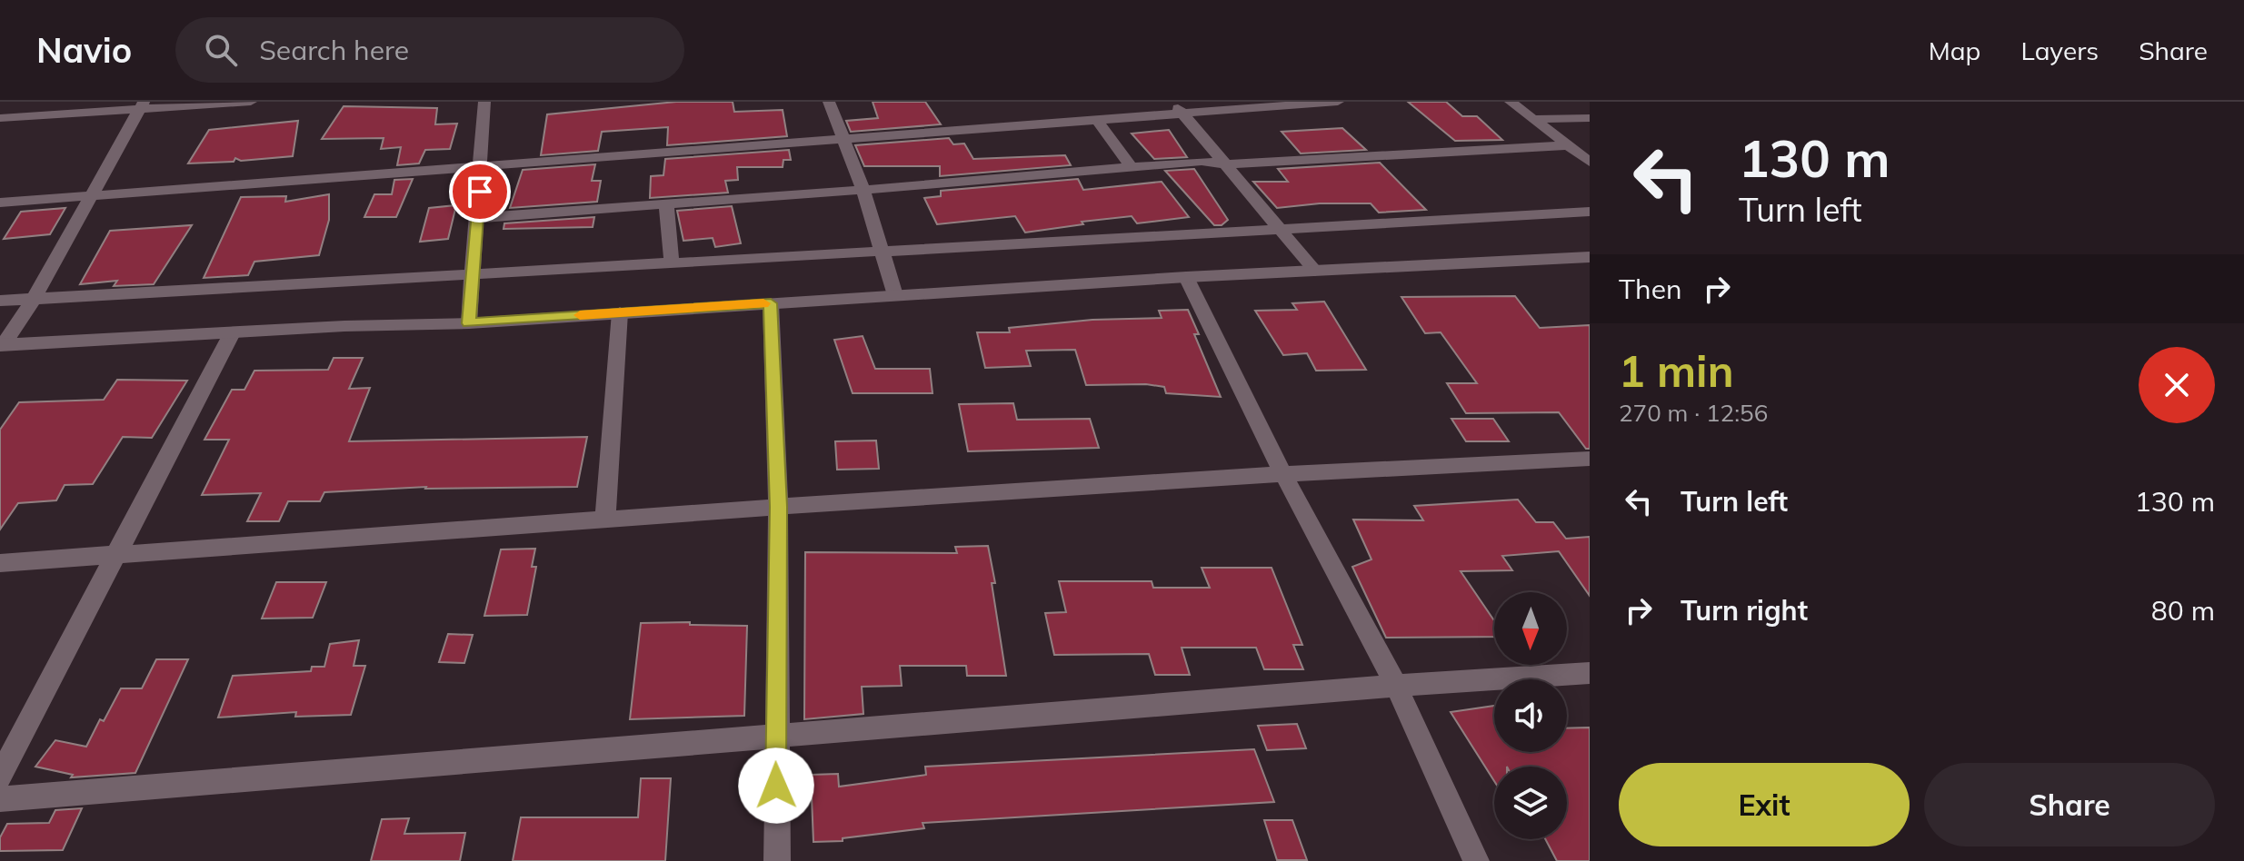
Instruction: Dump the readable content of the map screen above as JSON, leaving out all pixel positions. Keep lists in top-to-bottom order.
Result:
{
  "north": "bottom",
  "page": {
    "header": "Navio",
    "search": "Search here",
    "nav": ["Map", "Layers", "Share"],
    "turn": ["130 m", "Turn left"],
    "then": "Then",
    "heading": ["1 min", "270 m · 12:56"],
    "list": [
      {
        "name": "Turn left",
        "value": "130 m"
      },
      {
        "name": "Turn right",
        "value": "80 m"
      }
    ],
    "buttons": ["Exit", "Share"]
  }
}
